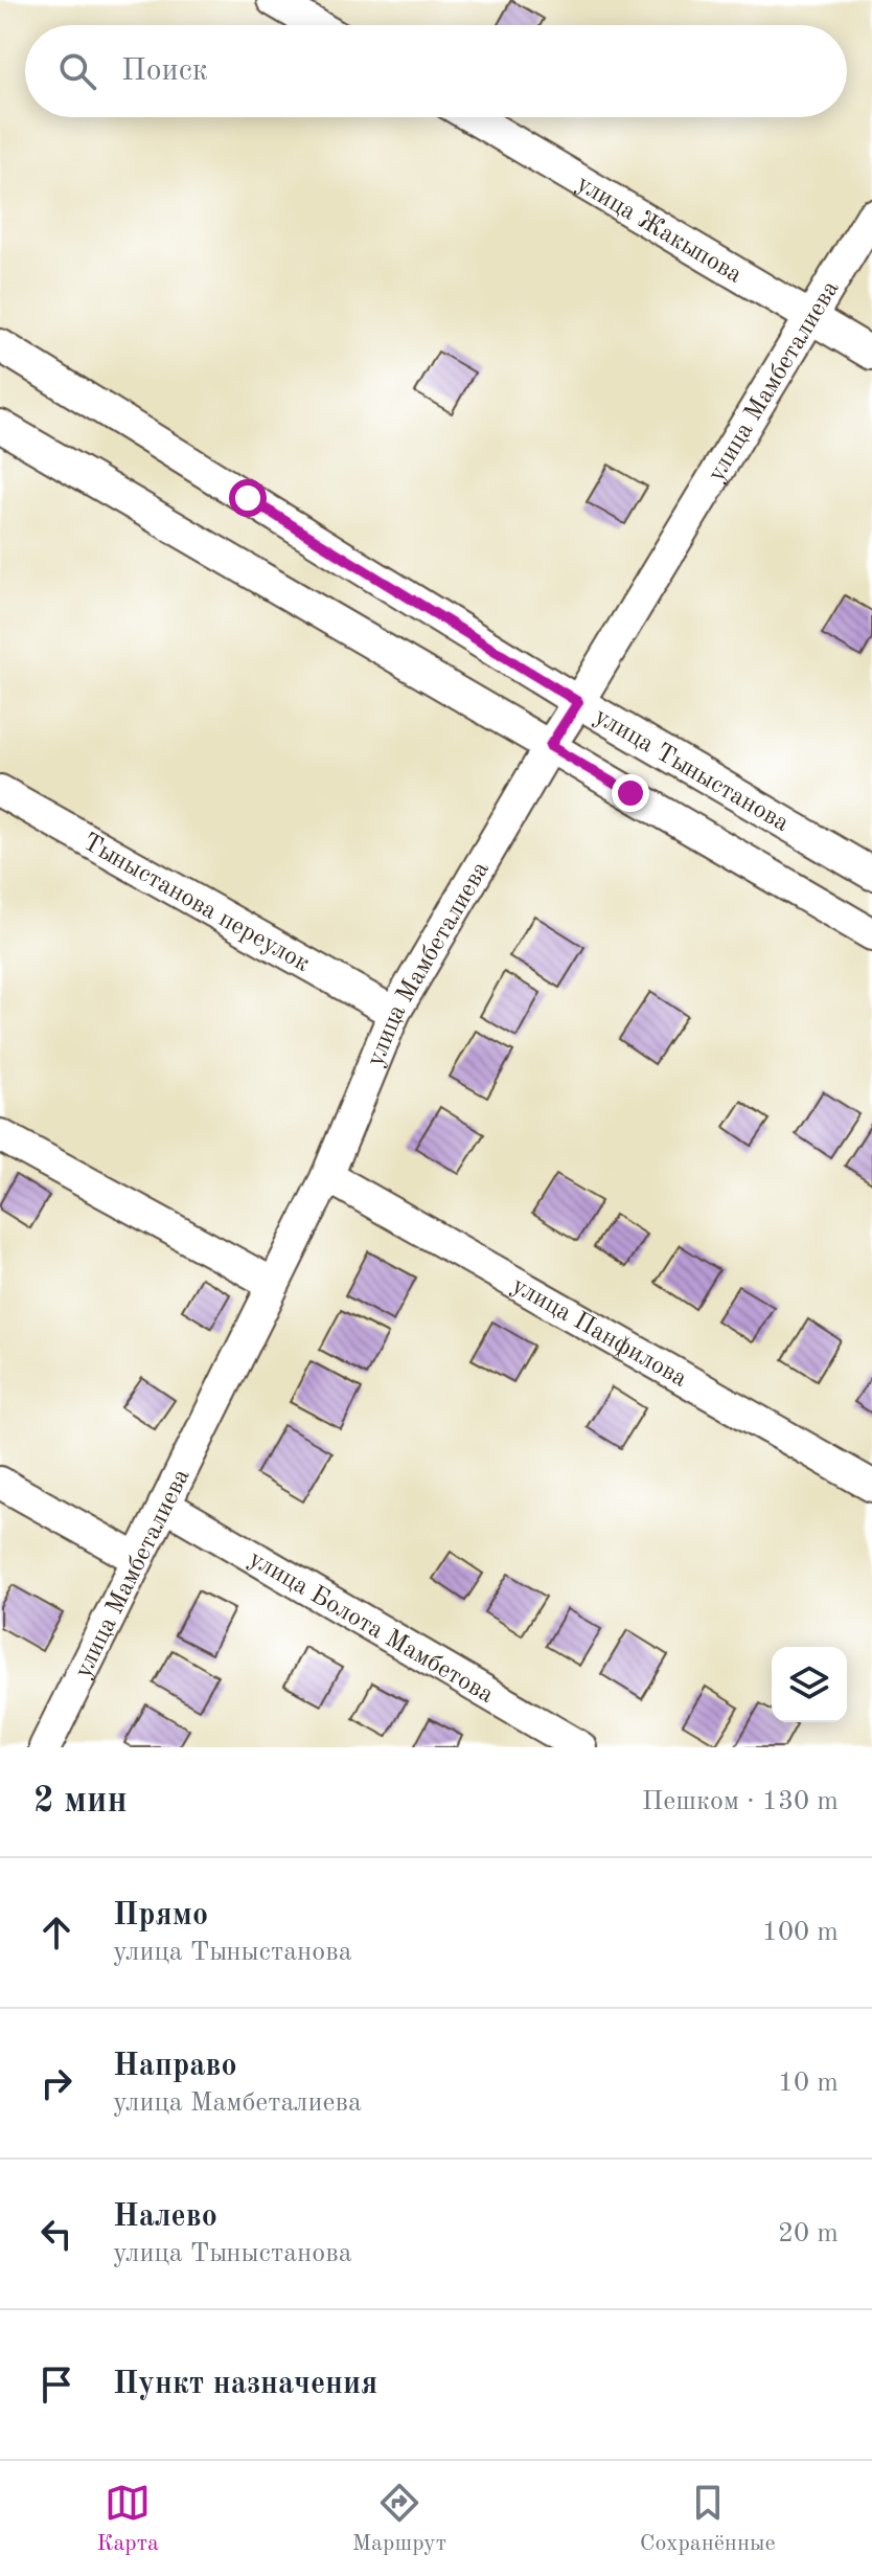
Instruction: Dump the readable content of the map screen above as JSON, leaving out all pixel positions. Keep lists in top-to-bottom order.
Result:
{
  "streets": {
    "street": [
      "улица Жакыпова",
      "улица Мамбеталиева",
      "улица Тыныстанова",
      "Тыныстанова переулок",
      "улица Панфилова",
      "улица Болота Мамбетова"
    ]
  },
  "crossings": [
    ["улица Жакыпова", "улица Мамбеталиева"],
    ["улица Мамбеталиева", "улица Тыныстанова"],
    ["улица Мамбеталиева", "Тыныстанова переулок"],
    ["улица Мамбеталиева", "улица Панфилова"],
    ["улица Мамбеталиева", "улица Болота Мамбетова"]
  ],
  "page": {
    "search": "Поиск",
    "heading": ["2 мин", "Пешком · 130 m"],
    "list": [
      ["Прямо", "улица Тыныстанова", "100 m"],
      ["Направо", "улица Мамбеталиева", "10 m"],
      ["Налево", "улица Тыныстанова", "20 m"],
      "Пункт назначения"
    ],
    "nav": ["Карта", "Маршрут", "Сохранённые"]
  }
}
